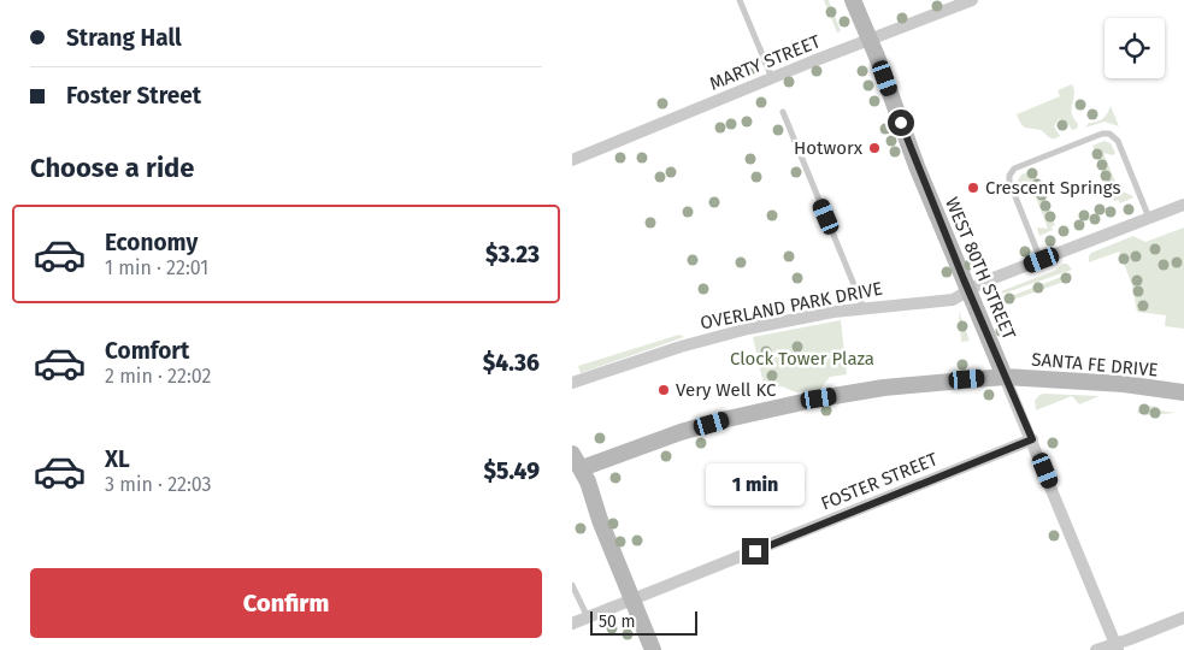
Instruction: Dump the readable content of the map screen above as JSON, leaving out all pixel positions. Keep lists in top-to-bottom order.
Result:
{
  "streets": {
    "main road": ["WEST 80TH STREET", "SANTA FE DRIVE"],
    "street": ["MARTY STREET", "OVERLAND PARK DRIVE", "FOSTER STREET"]
  },
  "crossings": [
    ["MARTY STREET", "WEST 80TH STREET"],
    ["WEST 80TH STREET", "OVERLAND PARK DRIVE"],
    ["WEST 80TH STREET", "SANTA FE DRIVE"],
    ["WEST 80TH STREET", "FOSTER STREET"]
  ],
  "parks": ["Clock Tower Plaza"],
  "places": ["Hotworx", "Crescent Springs", "Very Well KC"],
  "scale_bar": "50 m",
  "page": {
    "banner": ["Strang Hall", "Foster Street"],
    "heading": "Choose a ride",
    "list": [
      {
        "name": "Economy",
        "note": "1 min · 22:01",
        "value": "$3.23"
      },
      {
        "name": "Comfort",
        "note": "2 min · 22:02",
        "value": "$4.36"
      },
      {
        "name": "XL",
        "note": "3 min · 22:03",
        "value": "$5.49"
      }
    ],
    "bubble": "1 min",
    "buttons": "Confirm",
    "scale": "50 m"
  }
}
